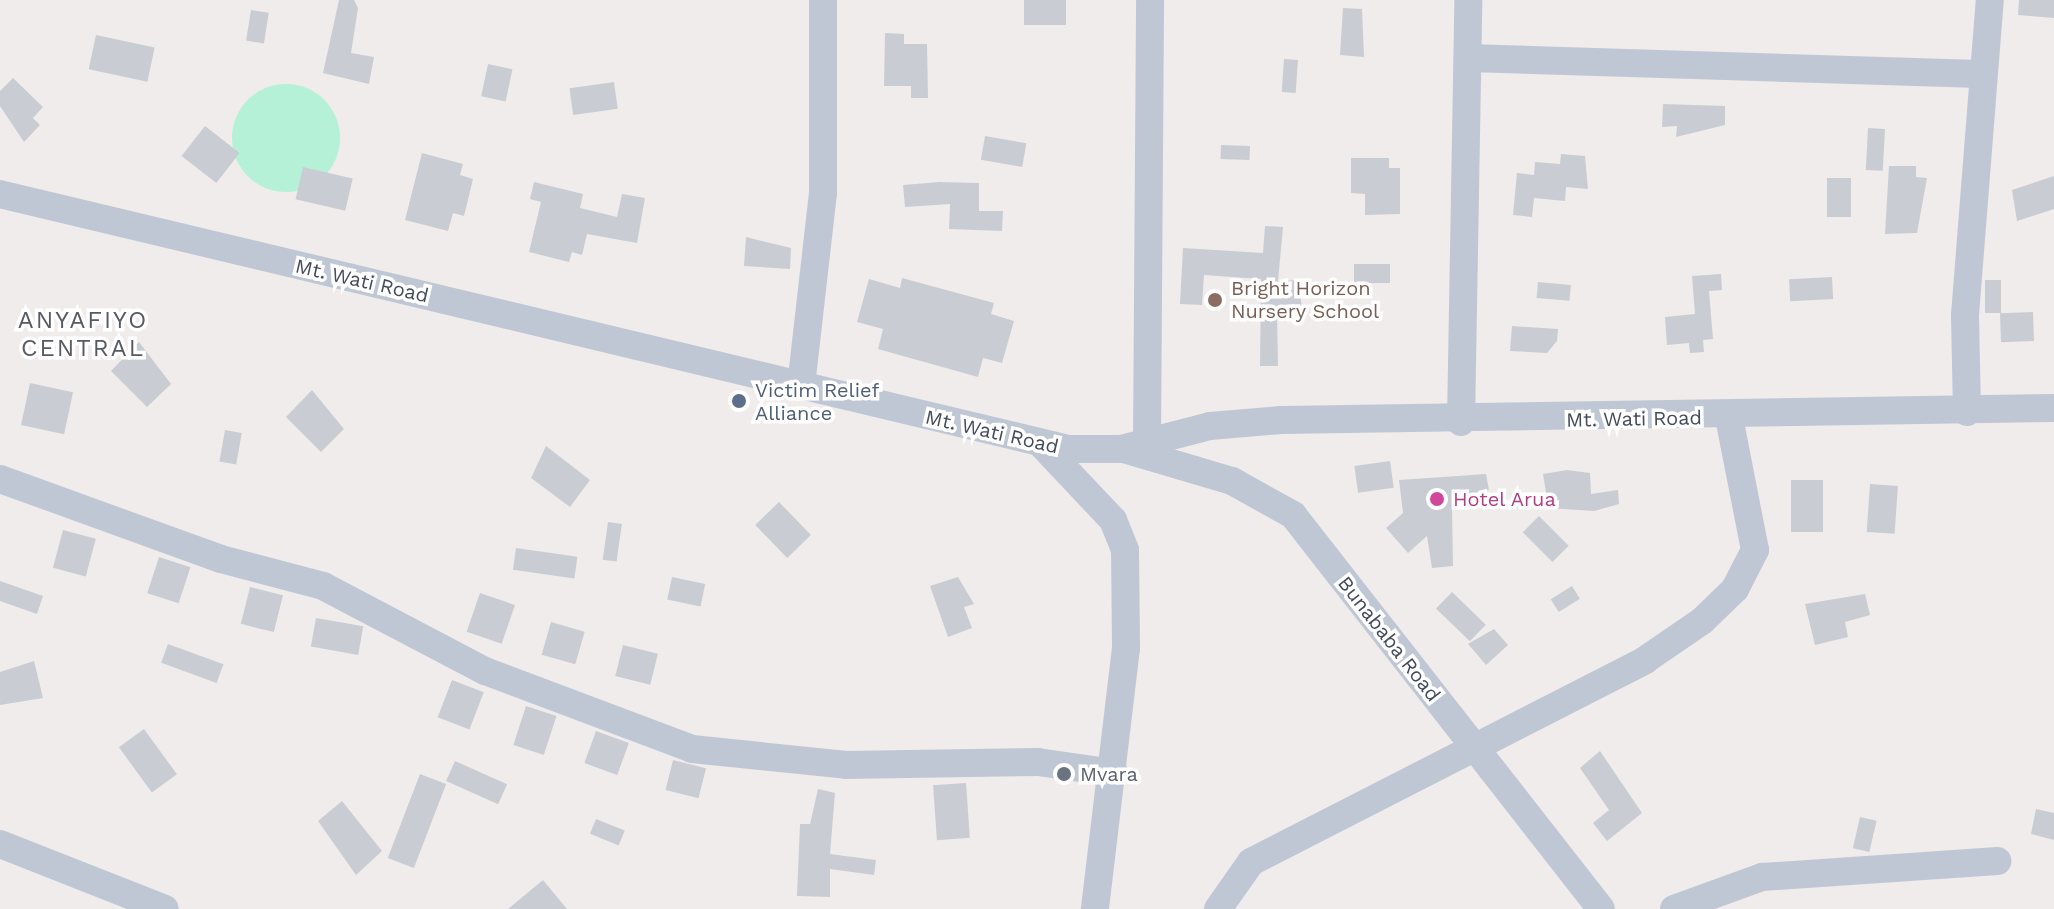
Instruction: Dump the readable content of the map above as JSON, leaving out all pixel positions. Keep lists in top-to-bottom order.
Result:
{
  "streets": {
    "street": ["Mt. Wati Road", "Bunababa Road"]
  },
  "crossings": [
    ["Mt. Wati Road", "Bunababa Road"]
  ],
  "districts": ["ANYAFIYO CENTRAL"],
  "places": [
    "Bright Horizon Nursery School",
    "Victim Relief Alliance",
    "Hotel Arua",
    "Mvara"
  ]
}
